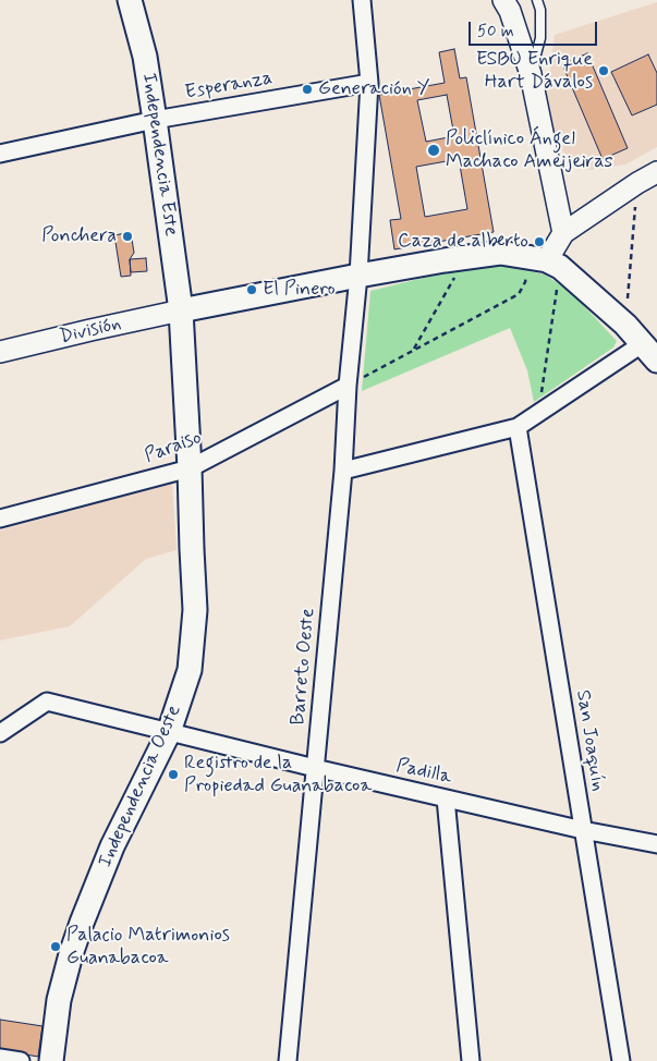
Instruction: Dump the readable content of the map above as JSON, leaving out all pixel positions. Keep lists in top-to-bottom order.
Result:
{
  "streets": {
    "main road": ["Independencia Este", "Independencia Oeste"],
    "street": [
      "Esperanza",
      "División",
      "Paraiso",
      "Barreto Oeste",
      "San Joaquín",
      "Padilla"
    ]
  },
  "crossings": [
    ["Esperanza", "Independencia Este"],
    ["Esperanza", "Barreto Oeste"],
    ["Independencia Este", "División"],
    ["Independencia Este", "Independencia Oeste"],
    ["División", "Independencia Oeste"],
    ["Paraiso", "Barreto Oeste"],
    ["Paraiso", "Independencia Oeste"],
    ["Barreto Oeste", "Padilla"],
    ["San Joaquín", "Padilla"],
    ["Padilla", "Independencia Oeste"]
  ],
  "places": [
    "ESBU Enrique Hart Dávalos",
    "Generación Y",
    "Policlínico Ángel Machaco Ameijeiras",
    "Ponchera",
    "Caza de alberto",
    "El Pinero",
    "Registro de la Propiedad Guanabacoa",
    "Palacio Matrimonios Guanabacoa"
  ],
  "scale_bar": "50 m"
}
